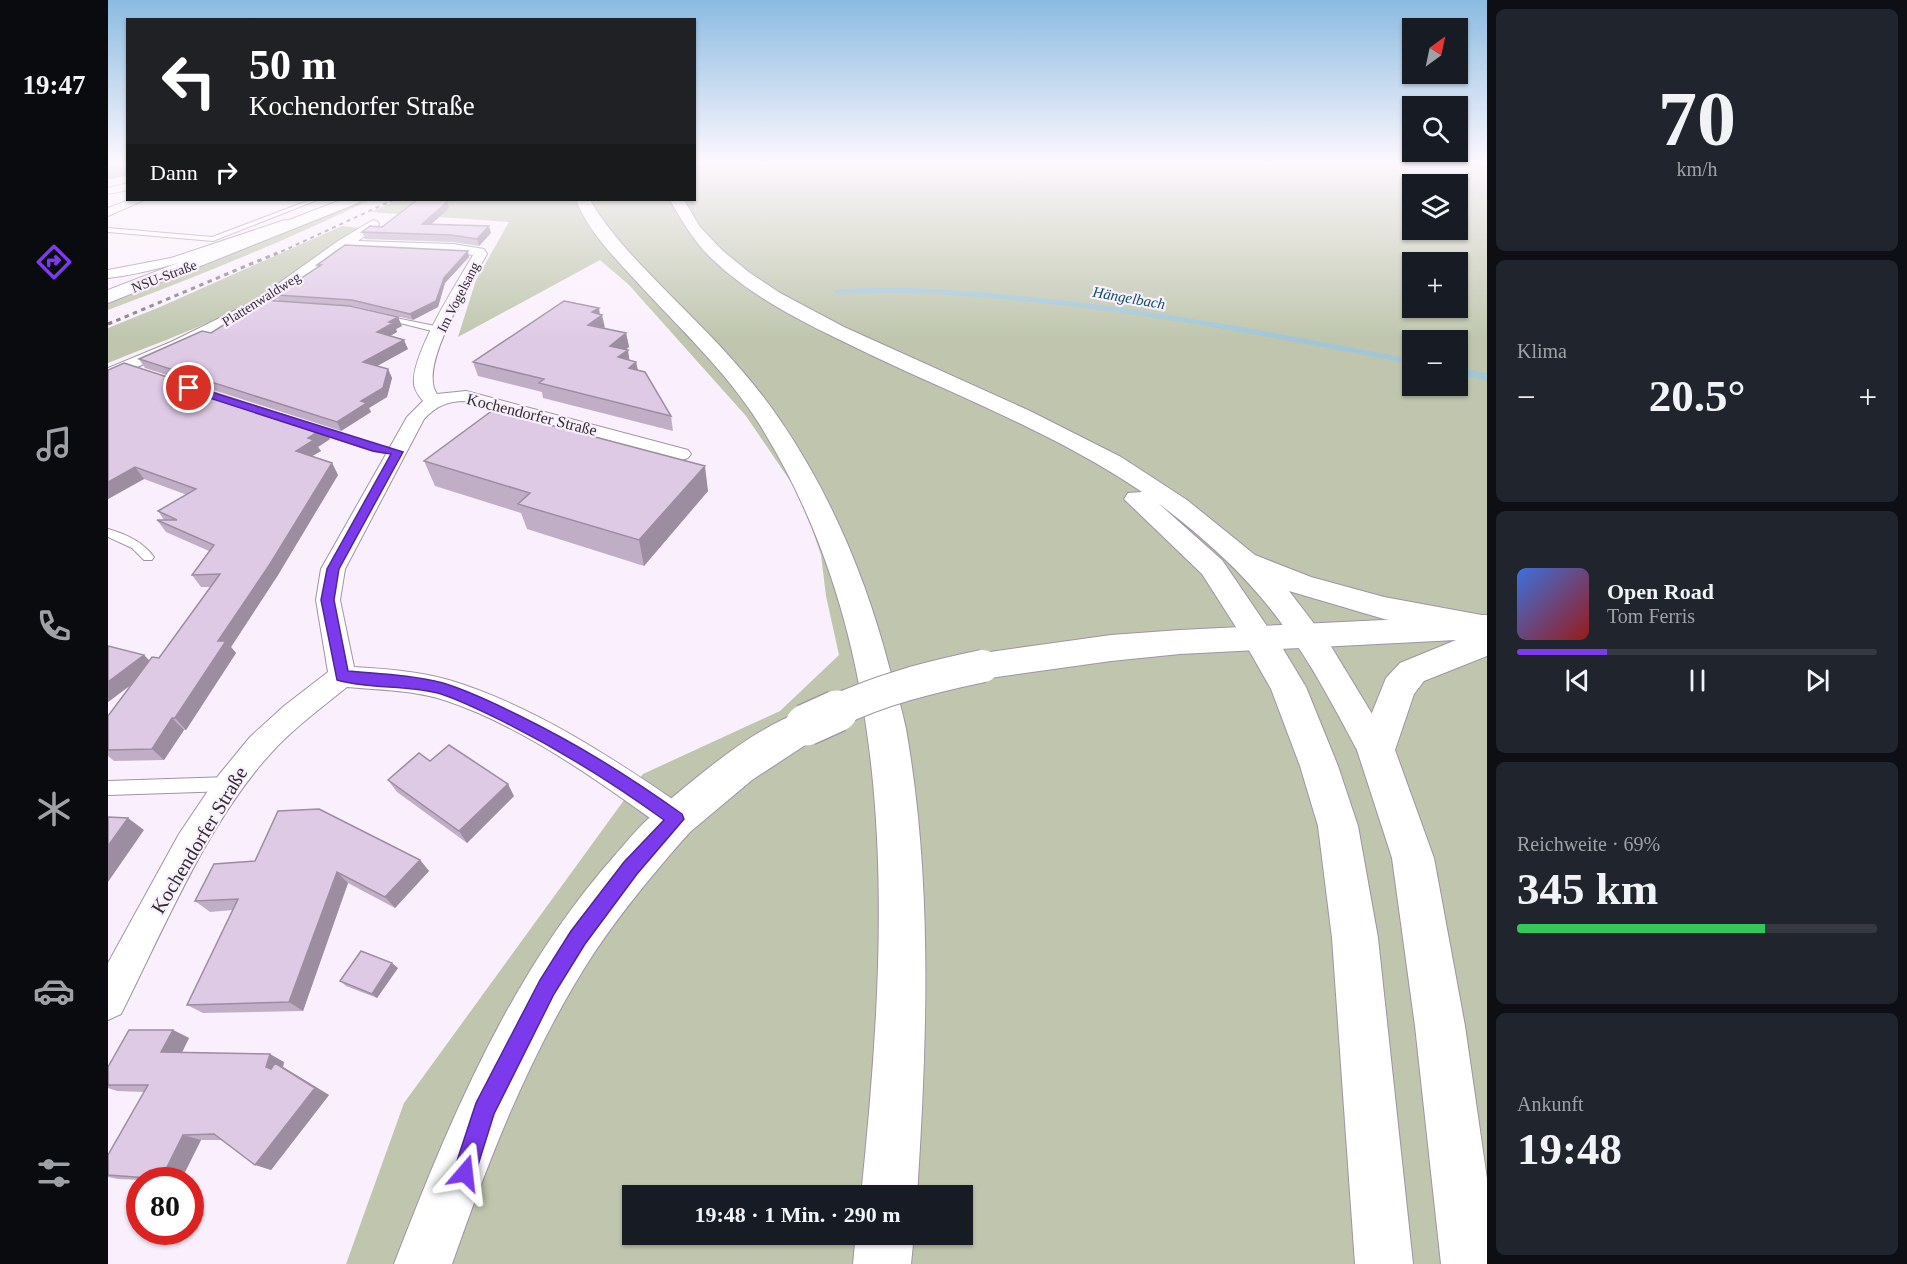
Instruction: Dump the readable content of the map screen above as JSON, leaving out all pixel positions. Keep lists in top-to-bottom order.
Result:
{
  "streets": {
    "main road": ["NSU-Straße"],
    "street": ["Im Vogelsang", "Plattenwaldweg", "Kochendorfer Straße"]
  },
  "crossings": [
    ["Im Vogelsang", "Plattenwaldweg"],
    ["Im Vogelsang", "Kochendorfer Straße"]
  ],
  "water": ["Hängelbach"],
  "north": "top right",
  "page": {
    "tabs": "19:47",
    "tile": [
      ["70", "km/h"],
      "Klima",
      ["Reichweite · 69%", "345 km"],
      ["Ankunft", "19:48"]
    ],
    "map_buttons": ["+", "−"],
    "turn": ["50 m", "Kochendorfer Straße"],
    "then": "Dann",
    "heat": ["−", "20.5°", "+"],
    "song": ["Open Road", "Tom Ferris"],
    "limit": "80",
    "trip": "19:48 · 1 Min. · 290 m"
  }
}
